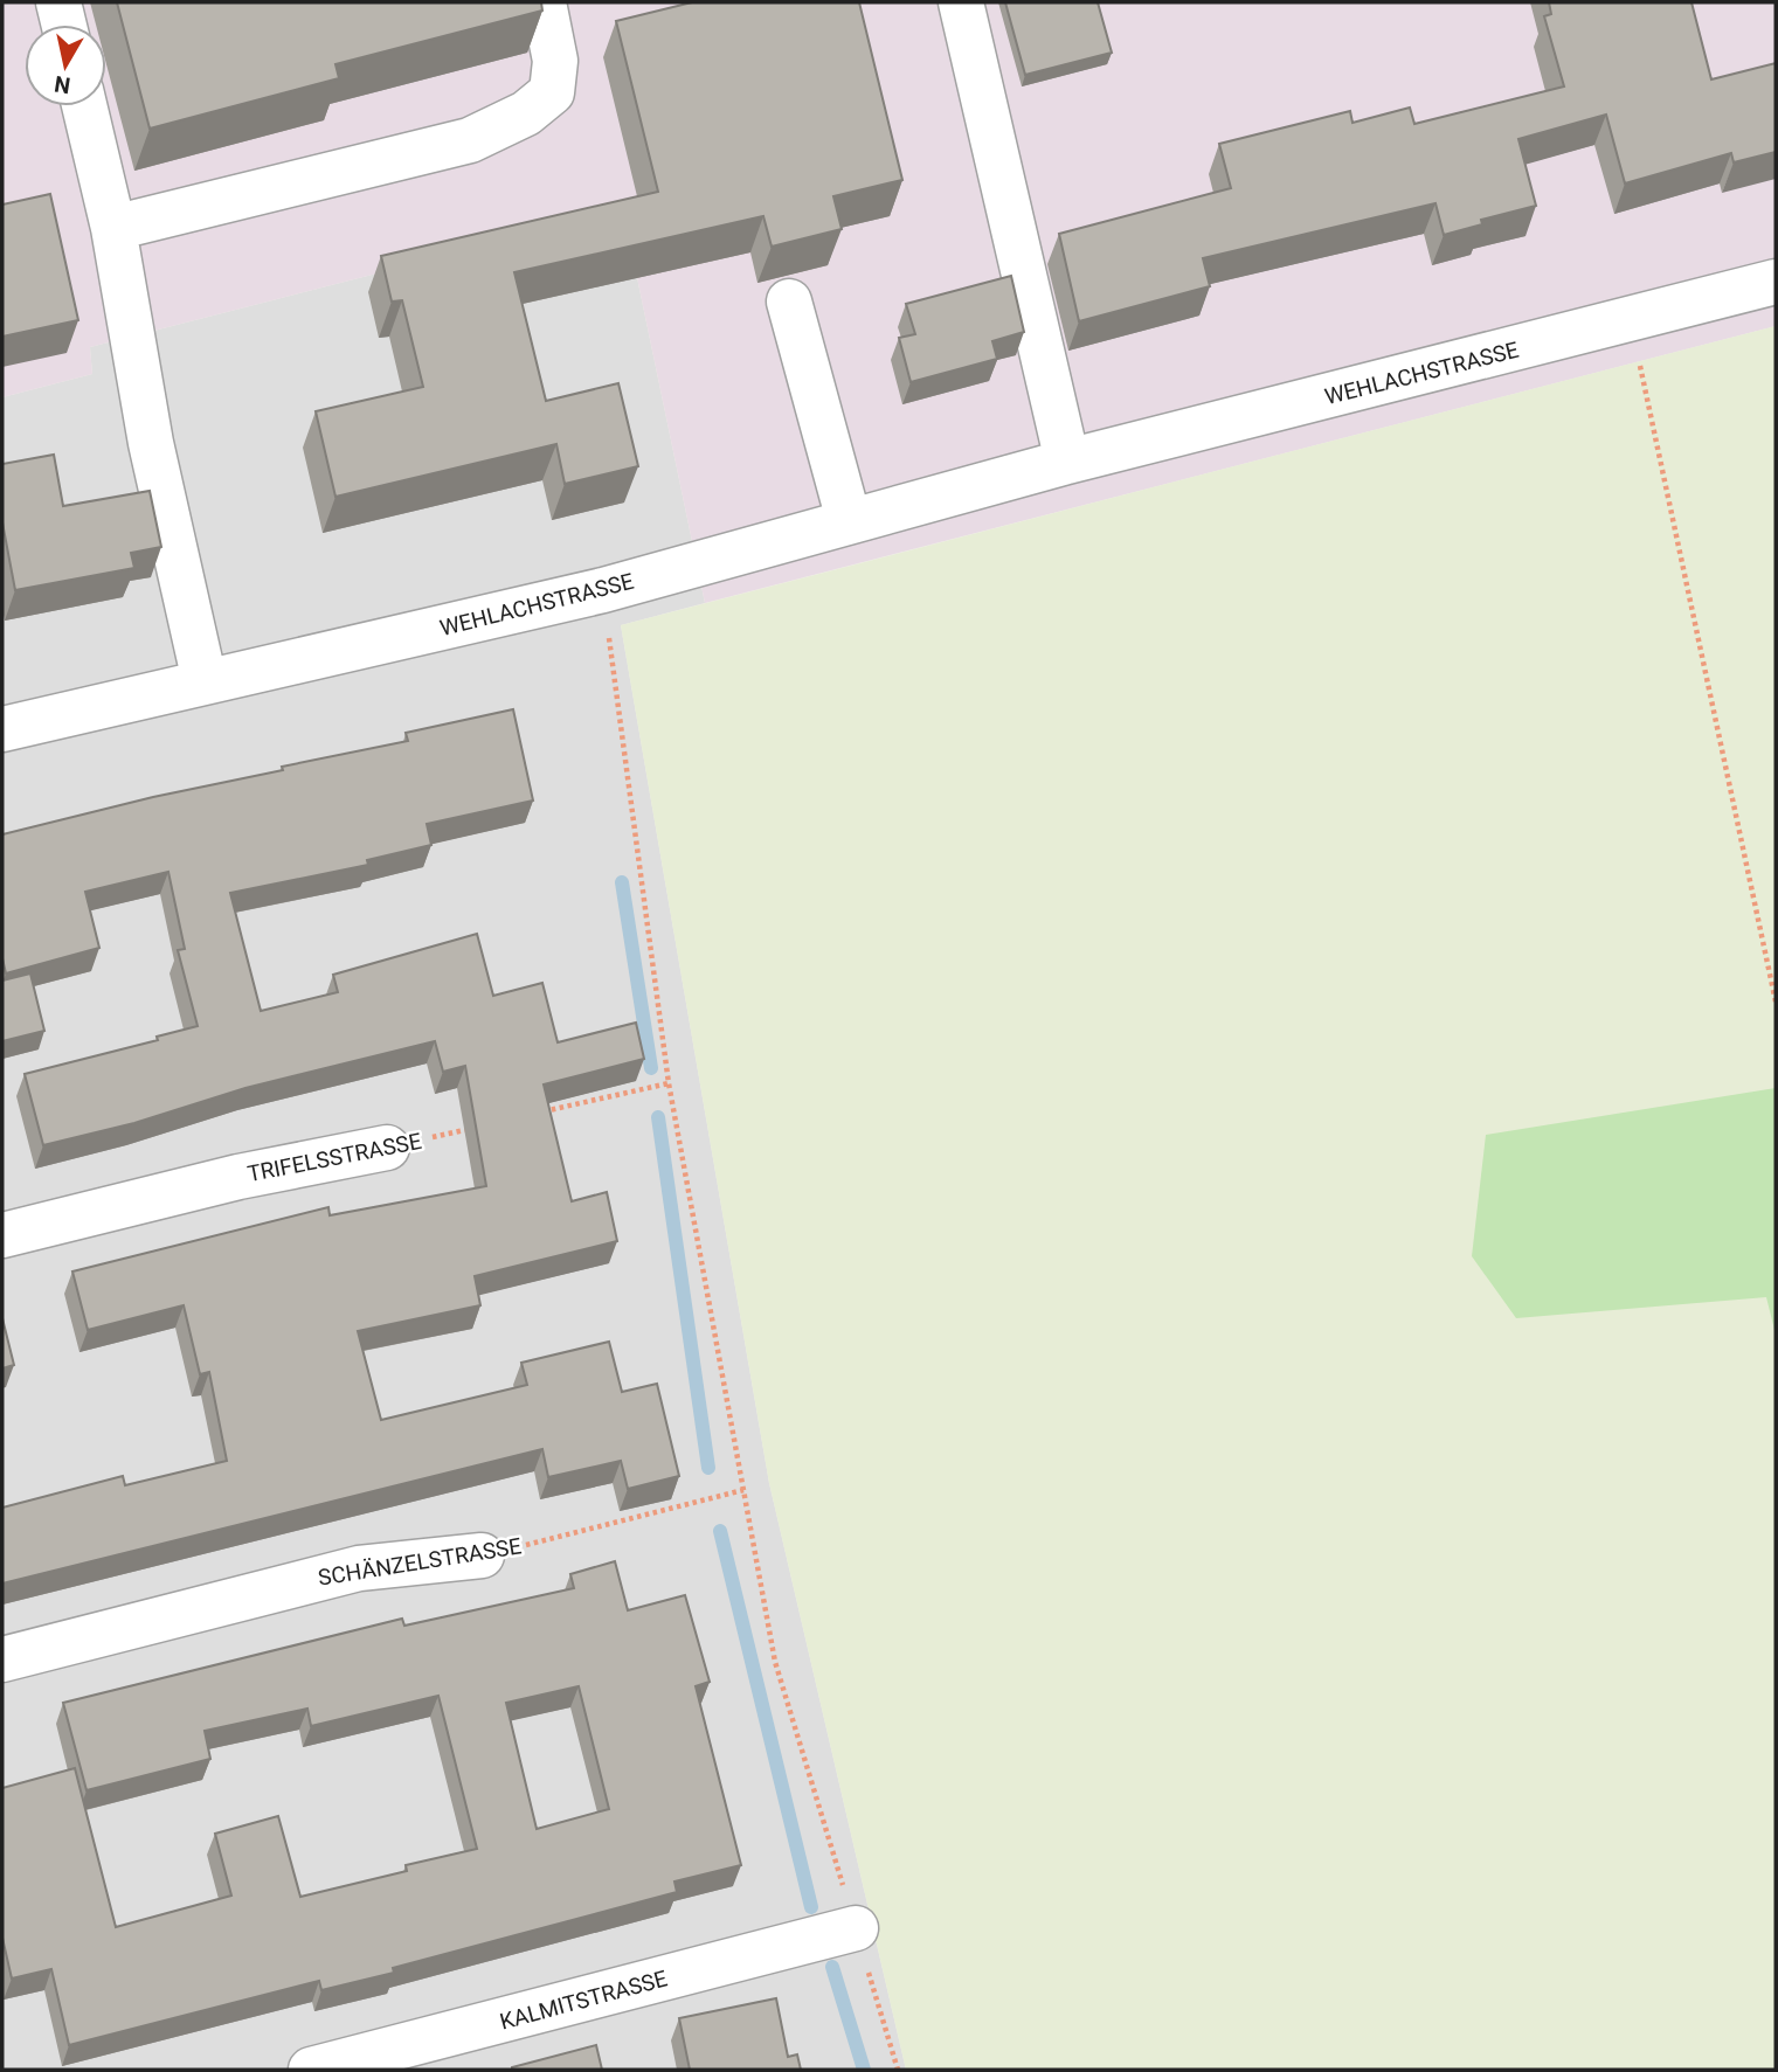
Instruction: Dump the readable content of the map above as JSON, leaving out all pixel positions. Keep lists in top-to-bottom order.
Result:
{
  "streets": {
    "street": [
      "WEHLACHSTRASSE",
      "TRIFELSSTRASSE",
      "SCHÄNZELSTRASSE",
      "KALMITSTRASSE"
    ]
  },
  "north": "bottom"
}
